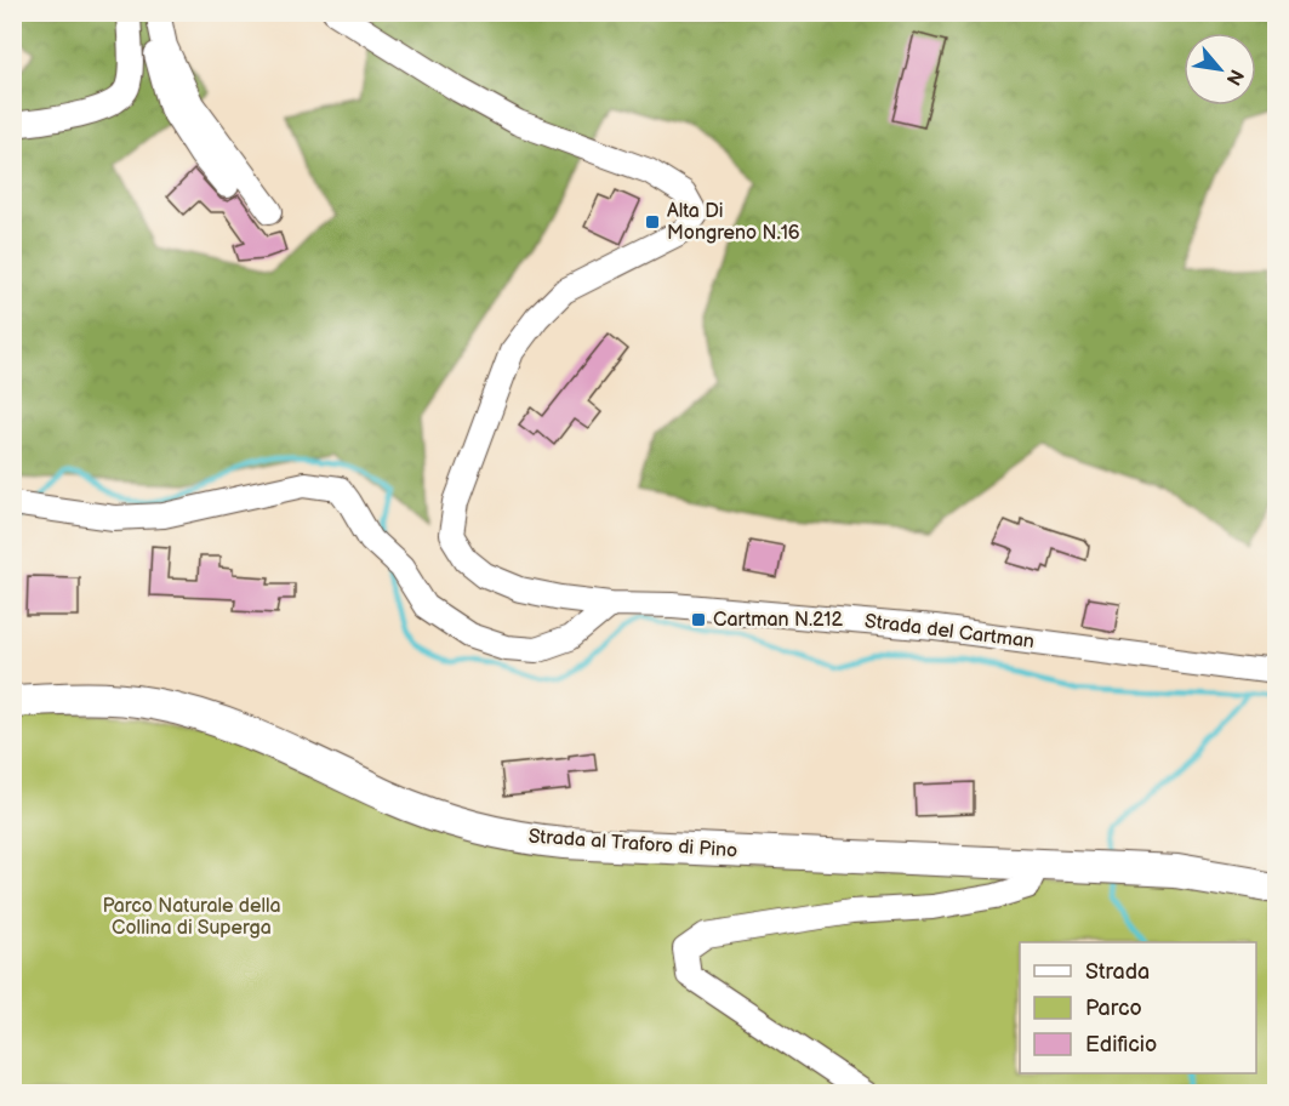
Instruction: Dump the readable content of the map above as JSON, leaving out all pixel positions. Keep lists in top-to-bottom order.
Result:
{
  "streets": {
    "main road": ["Strada al Traforo di Pino"],
    "street": ["Strada del Cartman"]
  },
  "parks": ["Parco Naturale della Collina di Superga"],
  "places": {
    "transit": ["Alta Di Mongreno N.16", "Cartman N.212"]
  },
  "legend": ["Strada", "Parco", "Edificio"],
  "north": "bottom right"
}
